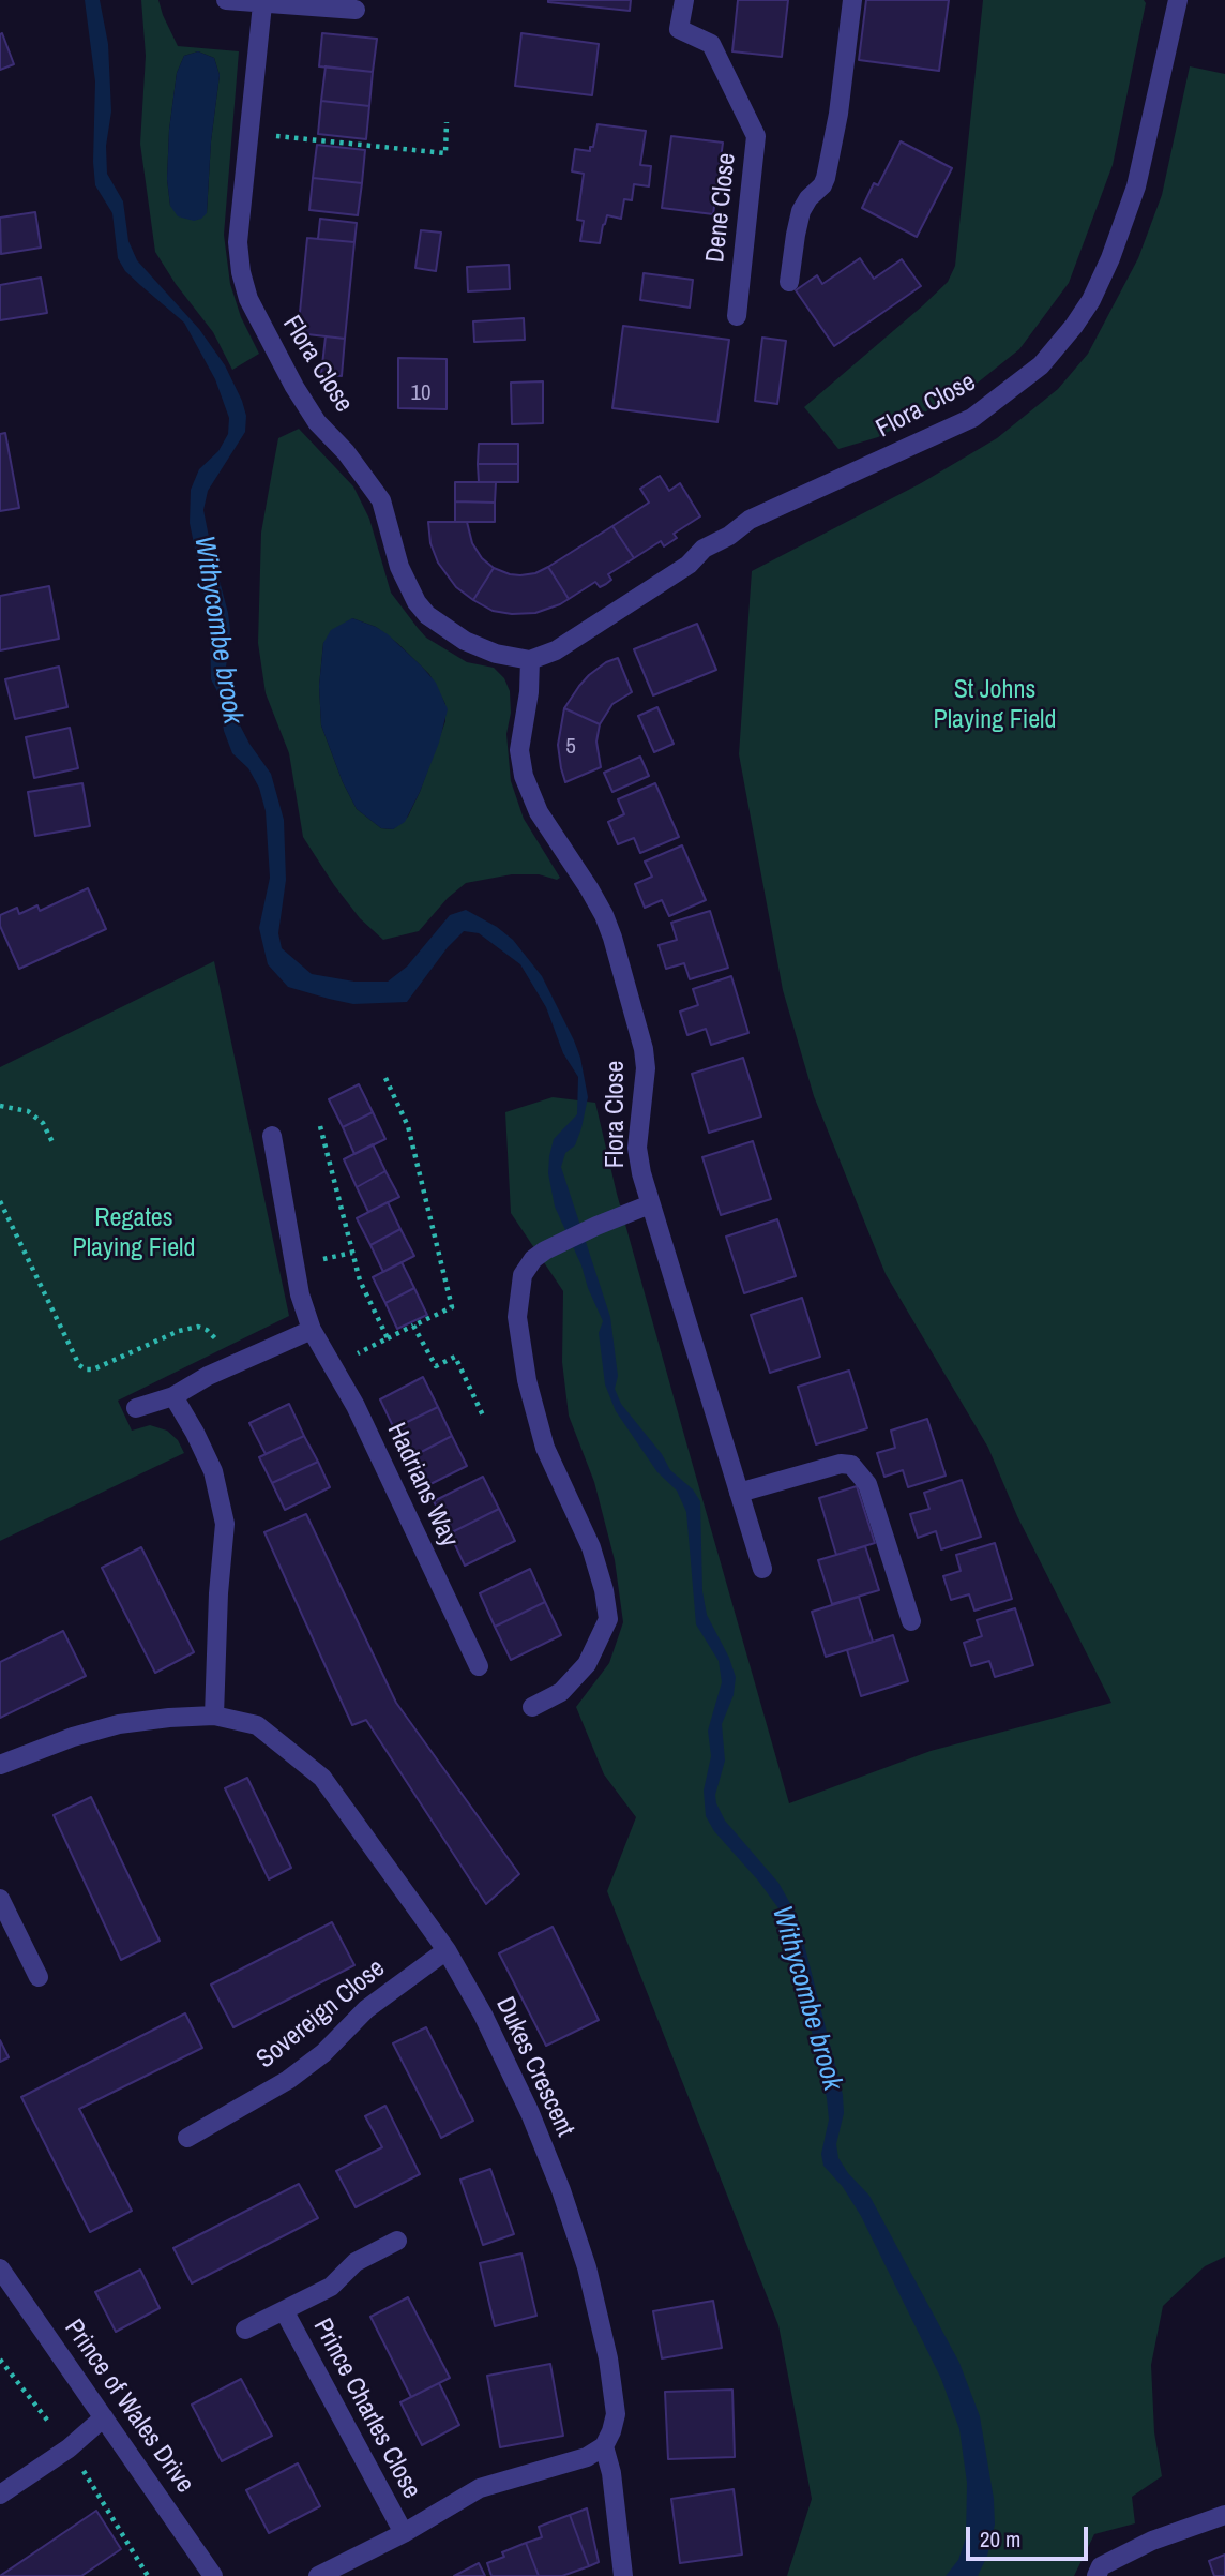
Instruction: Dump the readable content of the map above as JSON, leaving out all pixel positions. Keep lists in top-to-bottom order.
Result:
{
  "streets": {
    "street": [
      "Dene Close",
      "Flora Close",
      "Hadrians Way",
      "Sovereign Close",
      "Dukes Crescent",
      "Prince of Wales Drive",
      "Prince Charles Close"
    ]
  },
  "crossings": [
    ["Sovereign Close", "Dukes Crescent"]
  ],
  "water": ["Withycombe brook"],
  "parks": ["St Johns Playing Field", "Regates Playing Field"],
  "house_numbers": ["10", "5"],
  "scale_bar": "20 m"
}
